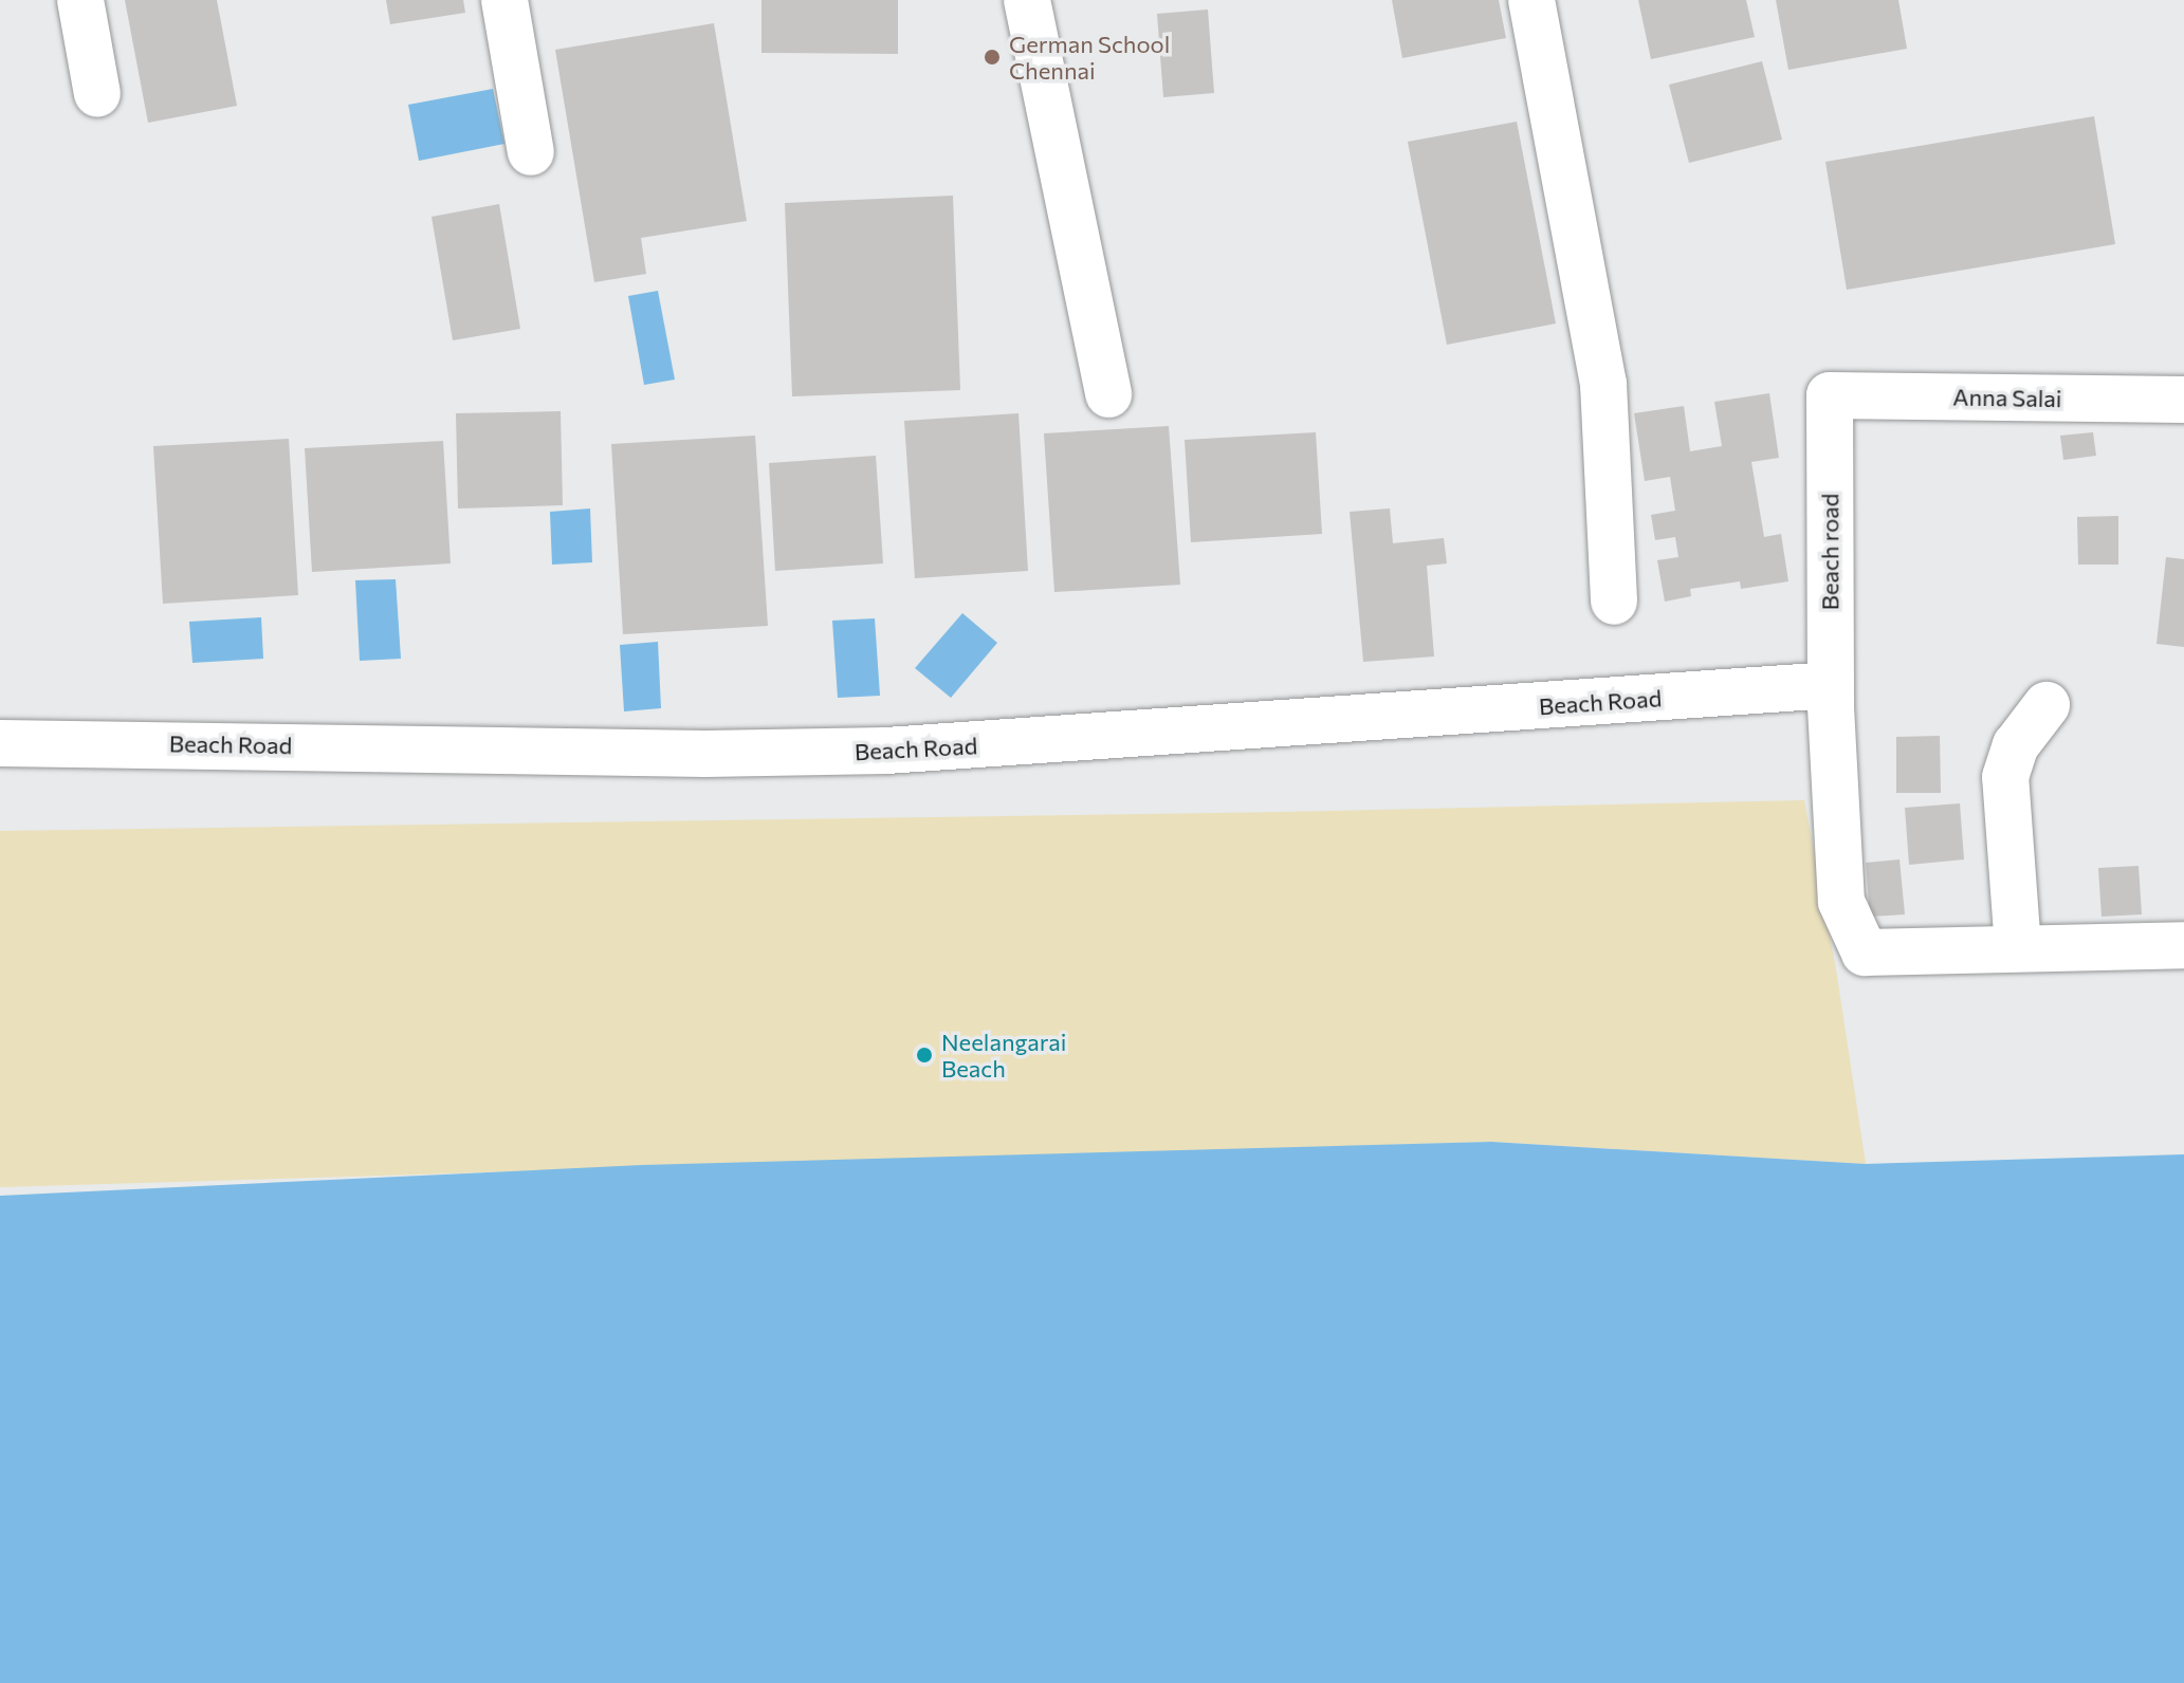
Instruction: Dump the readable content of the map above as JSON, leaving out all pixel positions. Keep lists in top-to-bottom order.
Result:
{
  "streets": {
    "street": ["Anna Salai", "Beach road", "Beach Road"]
  },
  "crossings": [
    ["Anna Salai", "Beach road"],
    ["Beach road", "Beach Road"]
  ],
  "places": ["German School Chennai", "Neelangarai Beach"]
}
